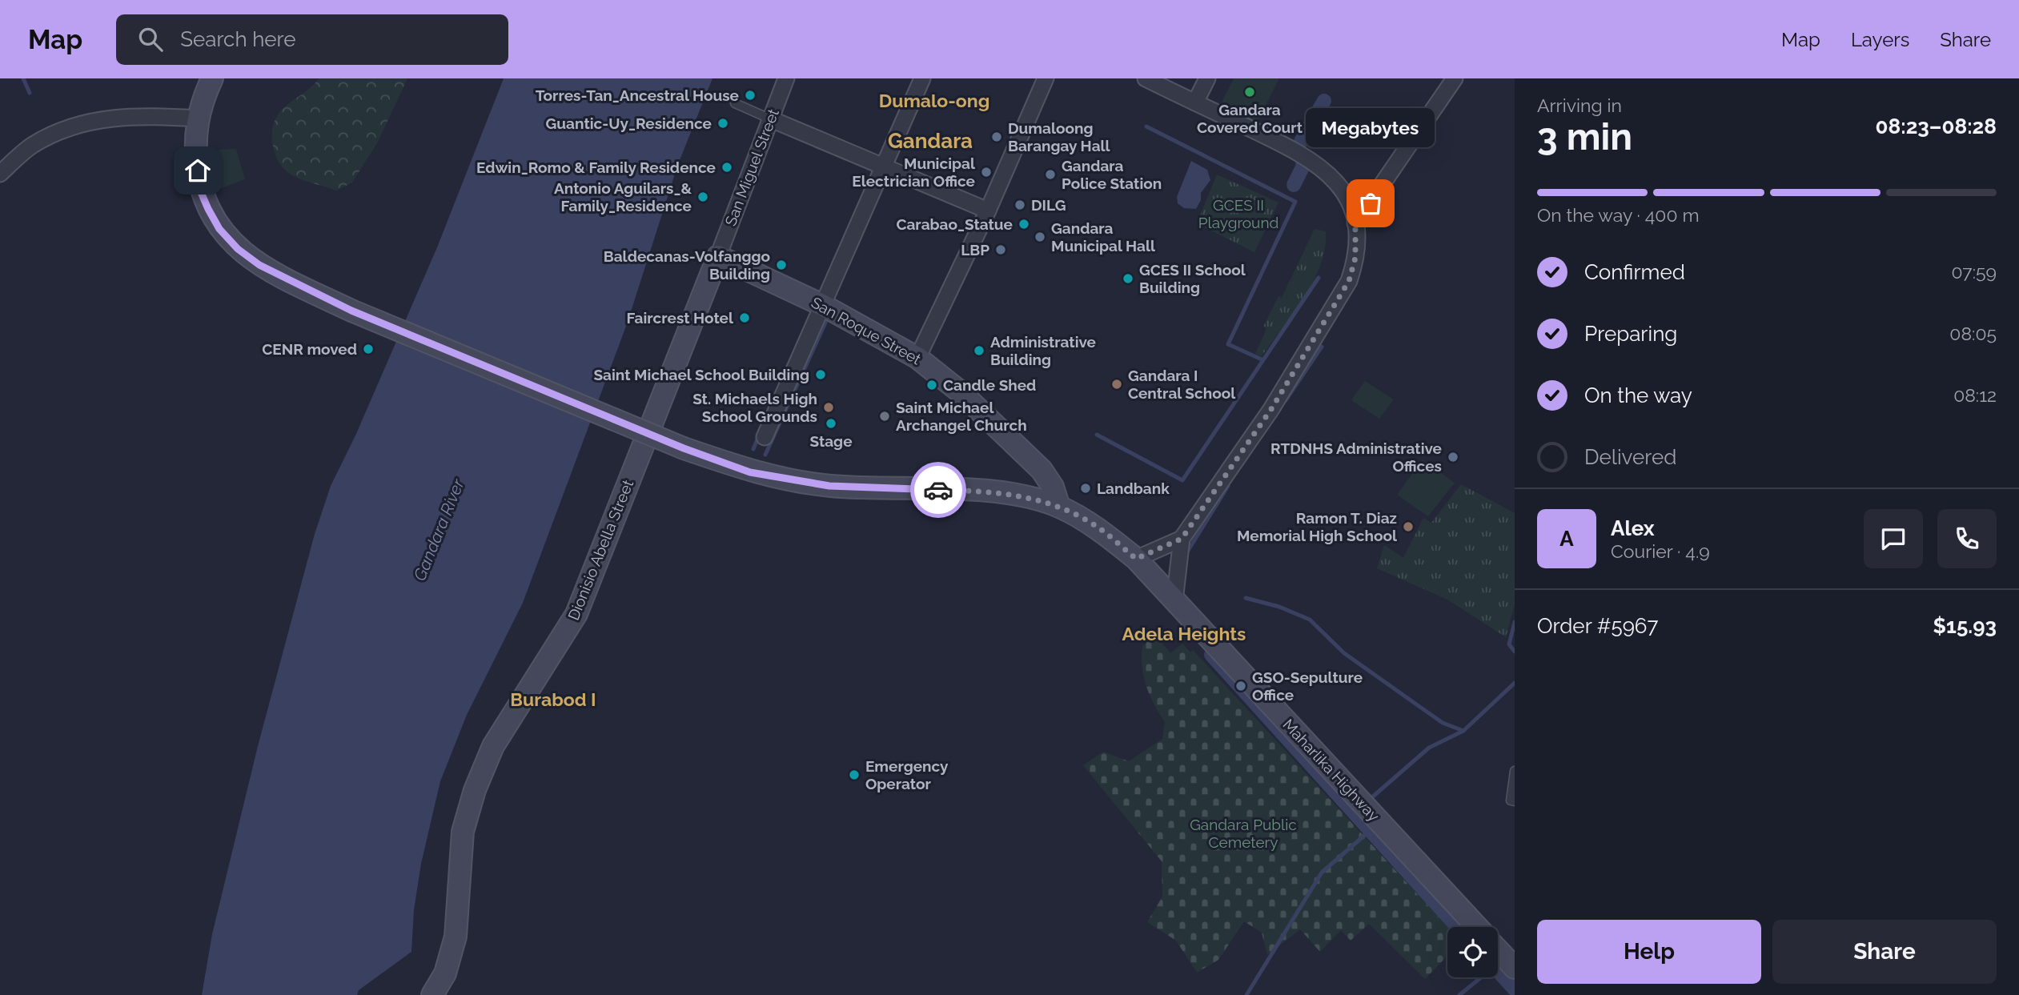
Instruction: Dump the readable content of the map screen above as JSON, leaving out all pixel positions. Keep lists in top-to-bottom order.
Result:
{
  "streets": {
    "main road": ["San Roque Street", "Dionisio Abella Street", "Maharlika Highway"],
    "street": ["San Miguel Street"]
  },
  "crossings": [
    ["San Miguel Street", "San Roque Street"],
    ["San Miguel Street", "Dionisio Abella Street"],
    ["San Roque Street", "Dionisio Abella Street"],
    ["San Roque Street", "Maharlika Highway"]
  ],
  "districts": [
    "Dumalo-ong",
    "Gandara",
    "Adela Heights",
    "Burabod I"
  ],
  "water": ["Gandara River"],
  "parks": ["GCES II Playground", "Gandara Public Cemetery"],
  "places": [
    "Gandara Covered Court",
    "Torres-Tan_Ancestral House",
    "Guantic-Uy_Residence",
    "Dumaloong Barangay Hall",
    "Edwin_Romo & Family Residence",
    "Municipal Electrician Office",
    "Gandara Police Station",
    "Antonio Aguilars_& Family_Residence",
    "Megabytes",
    "DILG",
    "Carabao_Statue",
    "Gandara Municipal Hall",
    "LBP",
    "Baldecanas-Volfanggo Building",
    "GCES II School Building",
    "Faircrest Hotel",
    "CENR moved",
    "Administrative Building",
    "Saint Michael School Building",
    "Gandara I Central School",
    "Candle Shed",
    "St. Michaels High School Grounds",
    "Saint Michael Archangel Church",
    "Stage",
    "RTDNHS Administrative Offices",
    "Landbank",
    "Ramon T. Diaz Memorial High School",
    "GSO-Sepulture Office",
    "Emergency Operator"
  ],
  "page": {
    "header": "Map",
    "search": "Search here",
    "nav": ["Map", "Layers", "Share"],
    "heading": ["3 min", "Arriving in", "08:23–08:28"],
    "panel": [
      "Alex",
      "Courier · 4.9",
      "Order #5967",
      "$15.93"
    ],
    "bubble": "Megabytes",
    "bar": "On the way · 400 m",
    "list": [
      ["Confirmed", "07:59"],
      ["Preparing", "08:05"],
      ["On the way", "08:12"],
      "Delivered"
    ],
    "round": "A",
    "buttons": ["Help", "Share"]
  }
}
